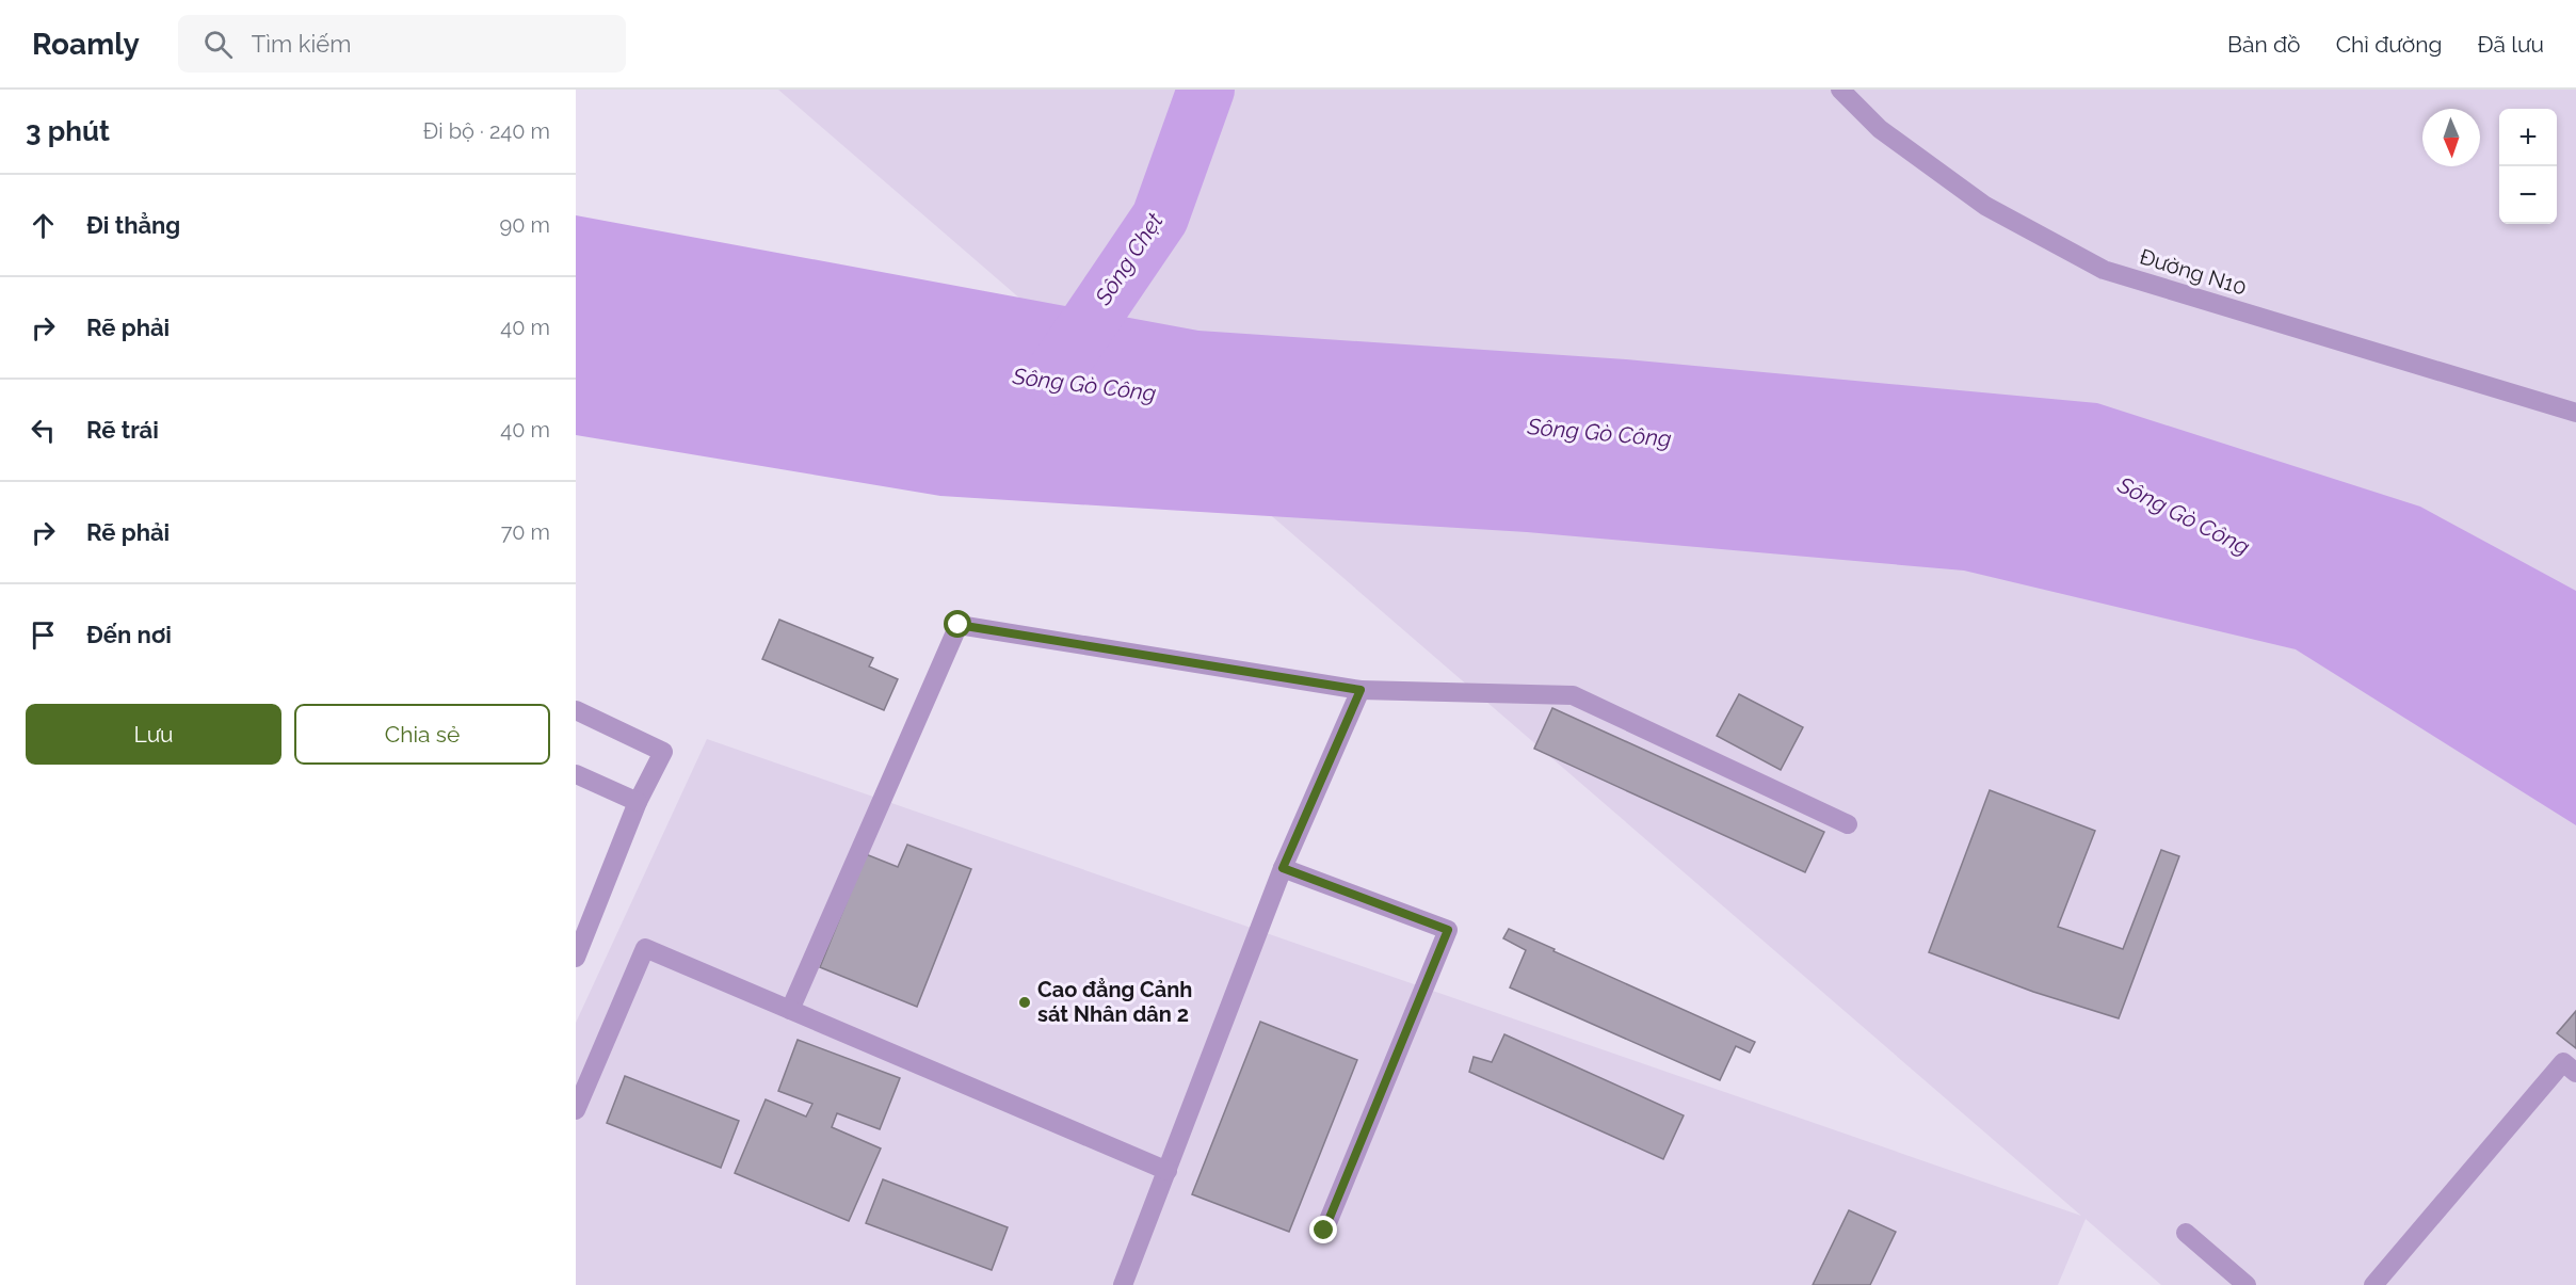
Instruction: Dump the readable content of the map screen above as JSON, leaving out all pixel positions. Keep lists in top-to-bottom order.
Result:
{
  "streets": {
    "street": ["Đường N10"]
  },
  "water": ["Sông Chẹt", "Sông Gò Công"],
  "places": ["Cao đẳng Cảnh sát Nhân dân 2"],
  "north": "bottom",
  "page": {
    "header": "Roamly",
    "search": "Tìm kiếm",
    "nav": ["Bản đồ", "Chỉ đường", "Đã lưu"],
    "heading": ["3 phút", "Đi bộ · 240 m"],
    "map_buttons": ["+", "−"],
    "list": [
      ["Đi thẳng", "90 m"],
      ["Rẽ phải", "40 m"],
      ["Rẽ trái", "40 m"],
      ["Rẽ phải", "70 m"],
      "Đến nơi"
    ],
    "buttons": ["Lưu", "Chia sẻ"]
  }
}
